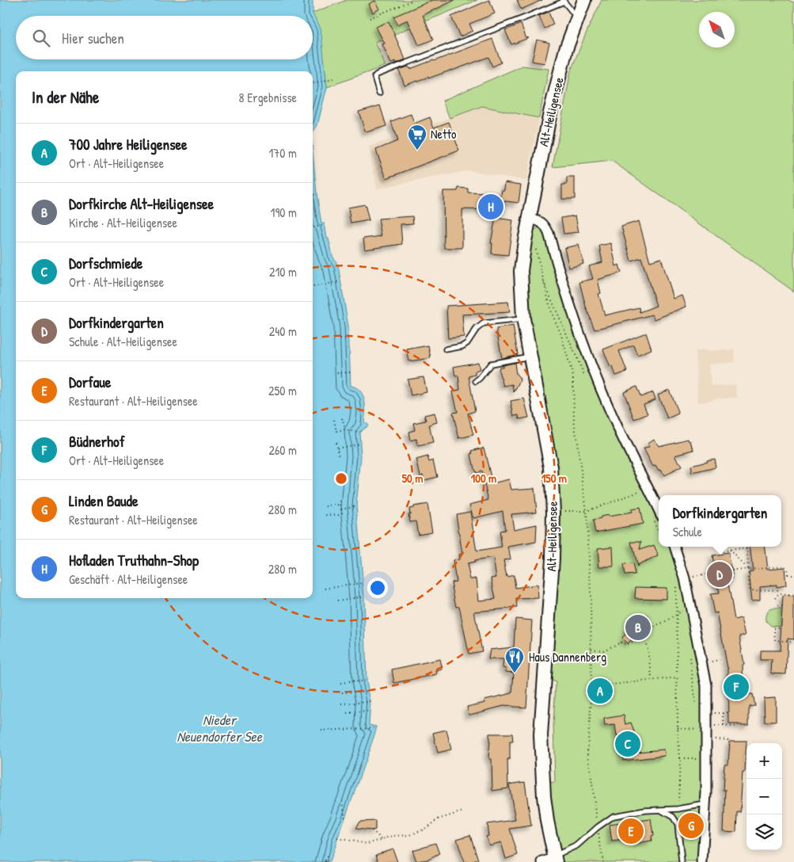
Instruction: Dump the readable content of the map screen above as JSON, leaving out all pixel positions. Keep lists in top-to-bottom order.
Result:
{
  "streets": {
    "main road": ["Alt-Heiligensee"]
  },
  "water": ["Nieder Neuendorfer See"],
  "places": {
    "supermarket": ["Netto"],
    "restaurant": ["Haus Dannenberg"]
  },
  "north": "top left",
  "page": {
    "search": "Hier suchen",
    "heading": ["In der Nähe", "8 Ergebnisse"],
    "list": [
      {
        "mark": "A",
        "name": "700 Jahre Heiligensee",
        "note": "Ort · Alt-Heiligensee",
        "value": "170 m"
      },
      {
        "mark": "B",
        "name": "Dorfkirche Alt-Heiligensee",
        "note": "Kirche · Alt-Heiligensee",
        "value": "190 m"
      },
      {
        "mark": "C",
        "name": "Dorfschmiede",
        "note": "Ort · Alt-Heiligensee",
        "value": "210 m"
      },
      {
        "mark": "D",
        "name": "Dorfkindergarten",
        "note": "Schule · Alt-Heiligensee",
        "value": "240 m"
      },
      {
        "mark": "E",
        "name": "Dorfaue",
        "note": "Restaurant · Alt-Heiligensee",
        "value": "250 m"
      },
      {
        "mark": "F",
        "name": "Büdnerhof",
        "note": "Ort · Alt-Heiligensee",
        "value": "260 m"
      },
      {
        "mark": "G",
        "name": "Linden Baude",
        "note": "Restaurant · Alt-Heiligensee",
        "value": "280 m"
      },
      {
        "mark": "H",
        "name": "Hofladen Truthahn-Shop",
        "note": "Geschäft · Alt-Heiligensee",
        "value": "280 m"
      }
    ],
    "pins": [
      "H",
      "D",
      "B",
      "F",
      "A",
      "C",
      "G",
      "E"
    ],
    "popup": ["Dorfkindergarten", "Schule"],
    "map_buttons": ["+", "−"]
  },
  "rings": ["50 m", "100 m", "150 m"]
}
